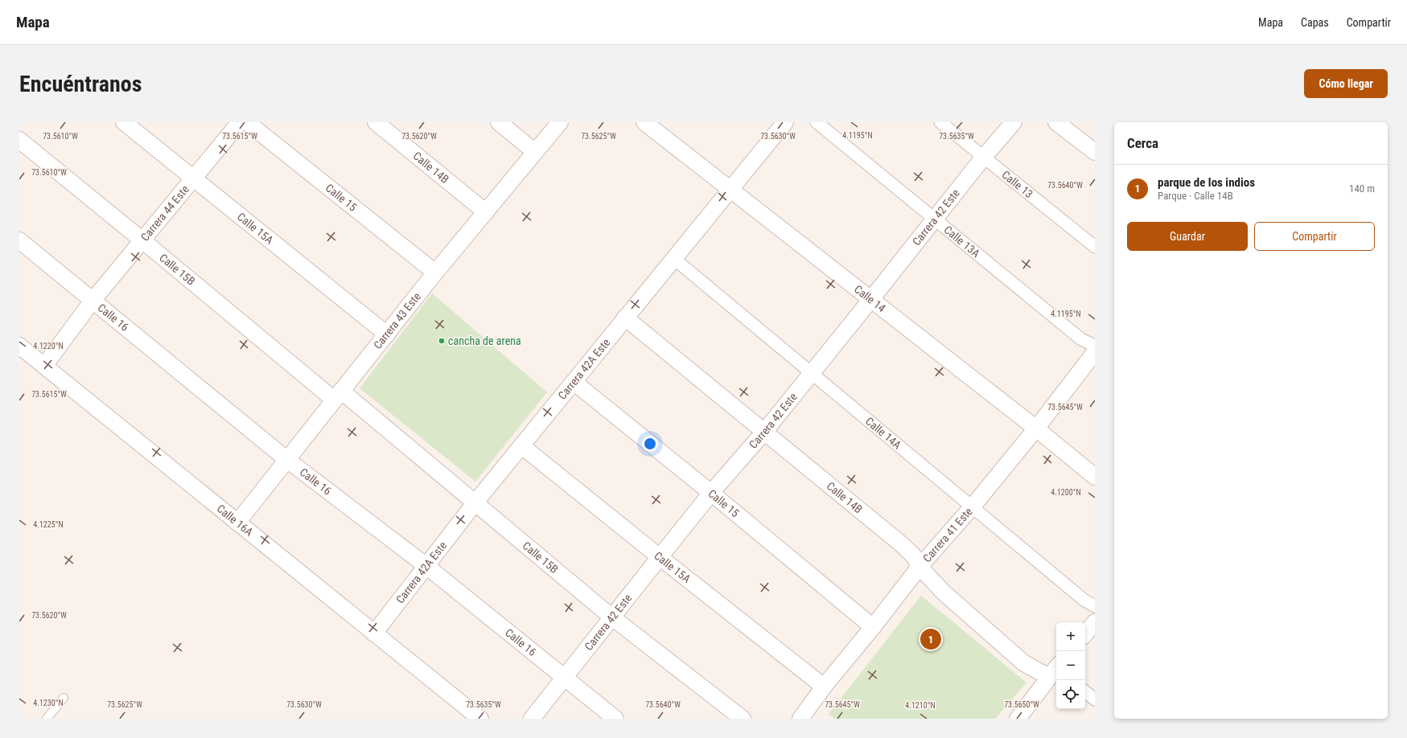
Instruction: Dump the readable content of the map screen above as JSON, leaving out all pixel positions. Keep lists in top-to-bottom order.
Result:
{
  "streets": {
    "street": [
      "Calle 14B",
      "Calle 13",
      "Calle 15",
      "Carrera 44 Este",
      "Carrera 42 Este",
      "Calle 15A",
      "Calle 13A",
      "Calle 15B",
      "Calle 14",
      "Calle 16",
      "Carrera 43 Este",
      "Carrera 42A Este",
      "Calle 14A",
      "Calle 16A",
      "Carrera 41 Este"
    ]
  },
  "crossings": [
    ["Calle 14B", "Carrera 42 Este"],
    ["Calle 14B", "Carrera 43 Este"],
    ["Calle 14B", "Carrera 42A Este"],
    ["Calle 14B", "Carrera 41 Este"],
    ["Calle 13", "Carrera 42 Este"],
    ["Calle 15", "Carrera 42 Este"],
    ["Calle 15", "Carrera 43 Este"],
    ["Calle 15", "Carrera 42A Este"],
    ["Calle 15", "Carrera 41 Este"],
    ["Carrera 44 Este", "Calle 15A"],
    ["Carrera 44 Este", "Calle 15B"],
    ["Carrera 44 Este", "Calle 16"],
    ["Carrera 44 Este", "Calle 16A"],
    ["Carrera 42 Este", "Calle 15A"],
    ["Carrera 42 Este", "Calle 13A"],
    ["Carrera 42 Este", "Calle 15B"],
    ["Carrera 42 Este", "Calle 14"],
    ["Carrera 42 Este", "Calle 16"],
    ["Carrera 42 Este", "Calle 14A"],
    ["Calle 15A", "Carrera 43 Este"],
    ["Calle 15A", "Carrera 42A Este"],
    ["Calle 15A", "Carrera 41 Este"],
    ["Calle 15B", "Carrera 43 Este"],
    ["Calle 15B", "Carrera 42A Este"],
    ["Calle 14", "Carrera 42A Este"],
    ["Calle 14", "Carrera 41 Este"],
    ["Calle 16", "Carrera 43 Este"],
    ["Calle 16", "Carrera 42A Este"],
    ["Carrera 43 Este", "Calle 16A"],
    ["Carrera 42A Este", "Calle 14A"],
    ["Carrera 42A Este", "Calle 16A"],
    ["Calle 14A", "Carrera 41 Este"]
  ],
  "places": ["cancha de arena"],
  "page": {
    "header": "Mapa",
    "nav": ["Mapa", "Capas", "Compartir"],
    "buttons": [
      "Cómo llegar",
      ["Guardar", "Compartir"]
    ],
    "title": "Encuéntranos",
    "heading": "Cerca",
    "list": [
      {
        "mark": "1",
        "name": "parque de los indios",
        "note": "Parque · Calle 14B",
        "value": "140 m"
      }
    ],
    "map_buttons": ["+", "−"],
    "pins": "1"
  },
  "coordinates": [
    "4.1195°N",
    "73.5610°W",
    "73.5615°W",
    "73.5620°W",
    "73.5625°W",
    "73.5630°W",
    "73.5635°W",
    "73.5640°W",
    "4.1220°N",
    "73.5645°W",
    "4.1200°N",
    "4.1225°N",
    "4.1230°N",
    "73.5650°W",
    "4.1210°N"
  ]
}
